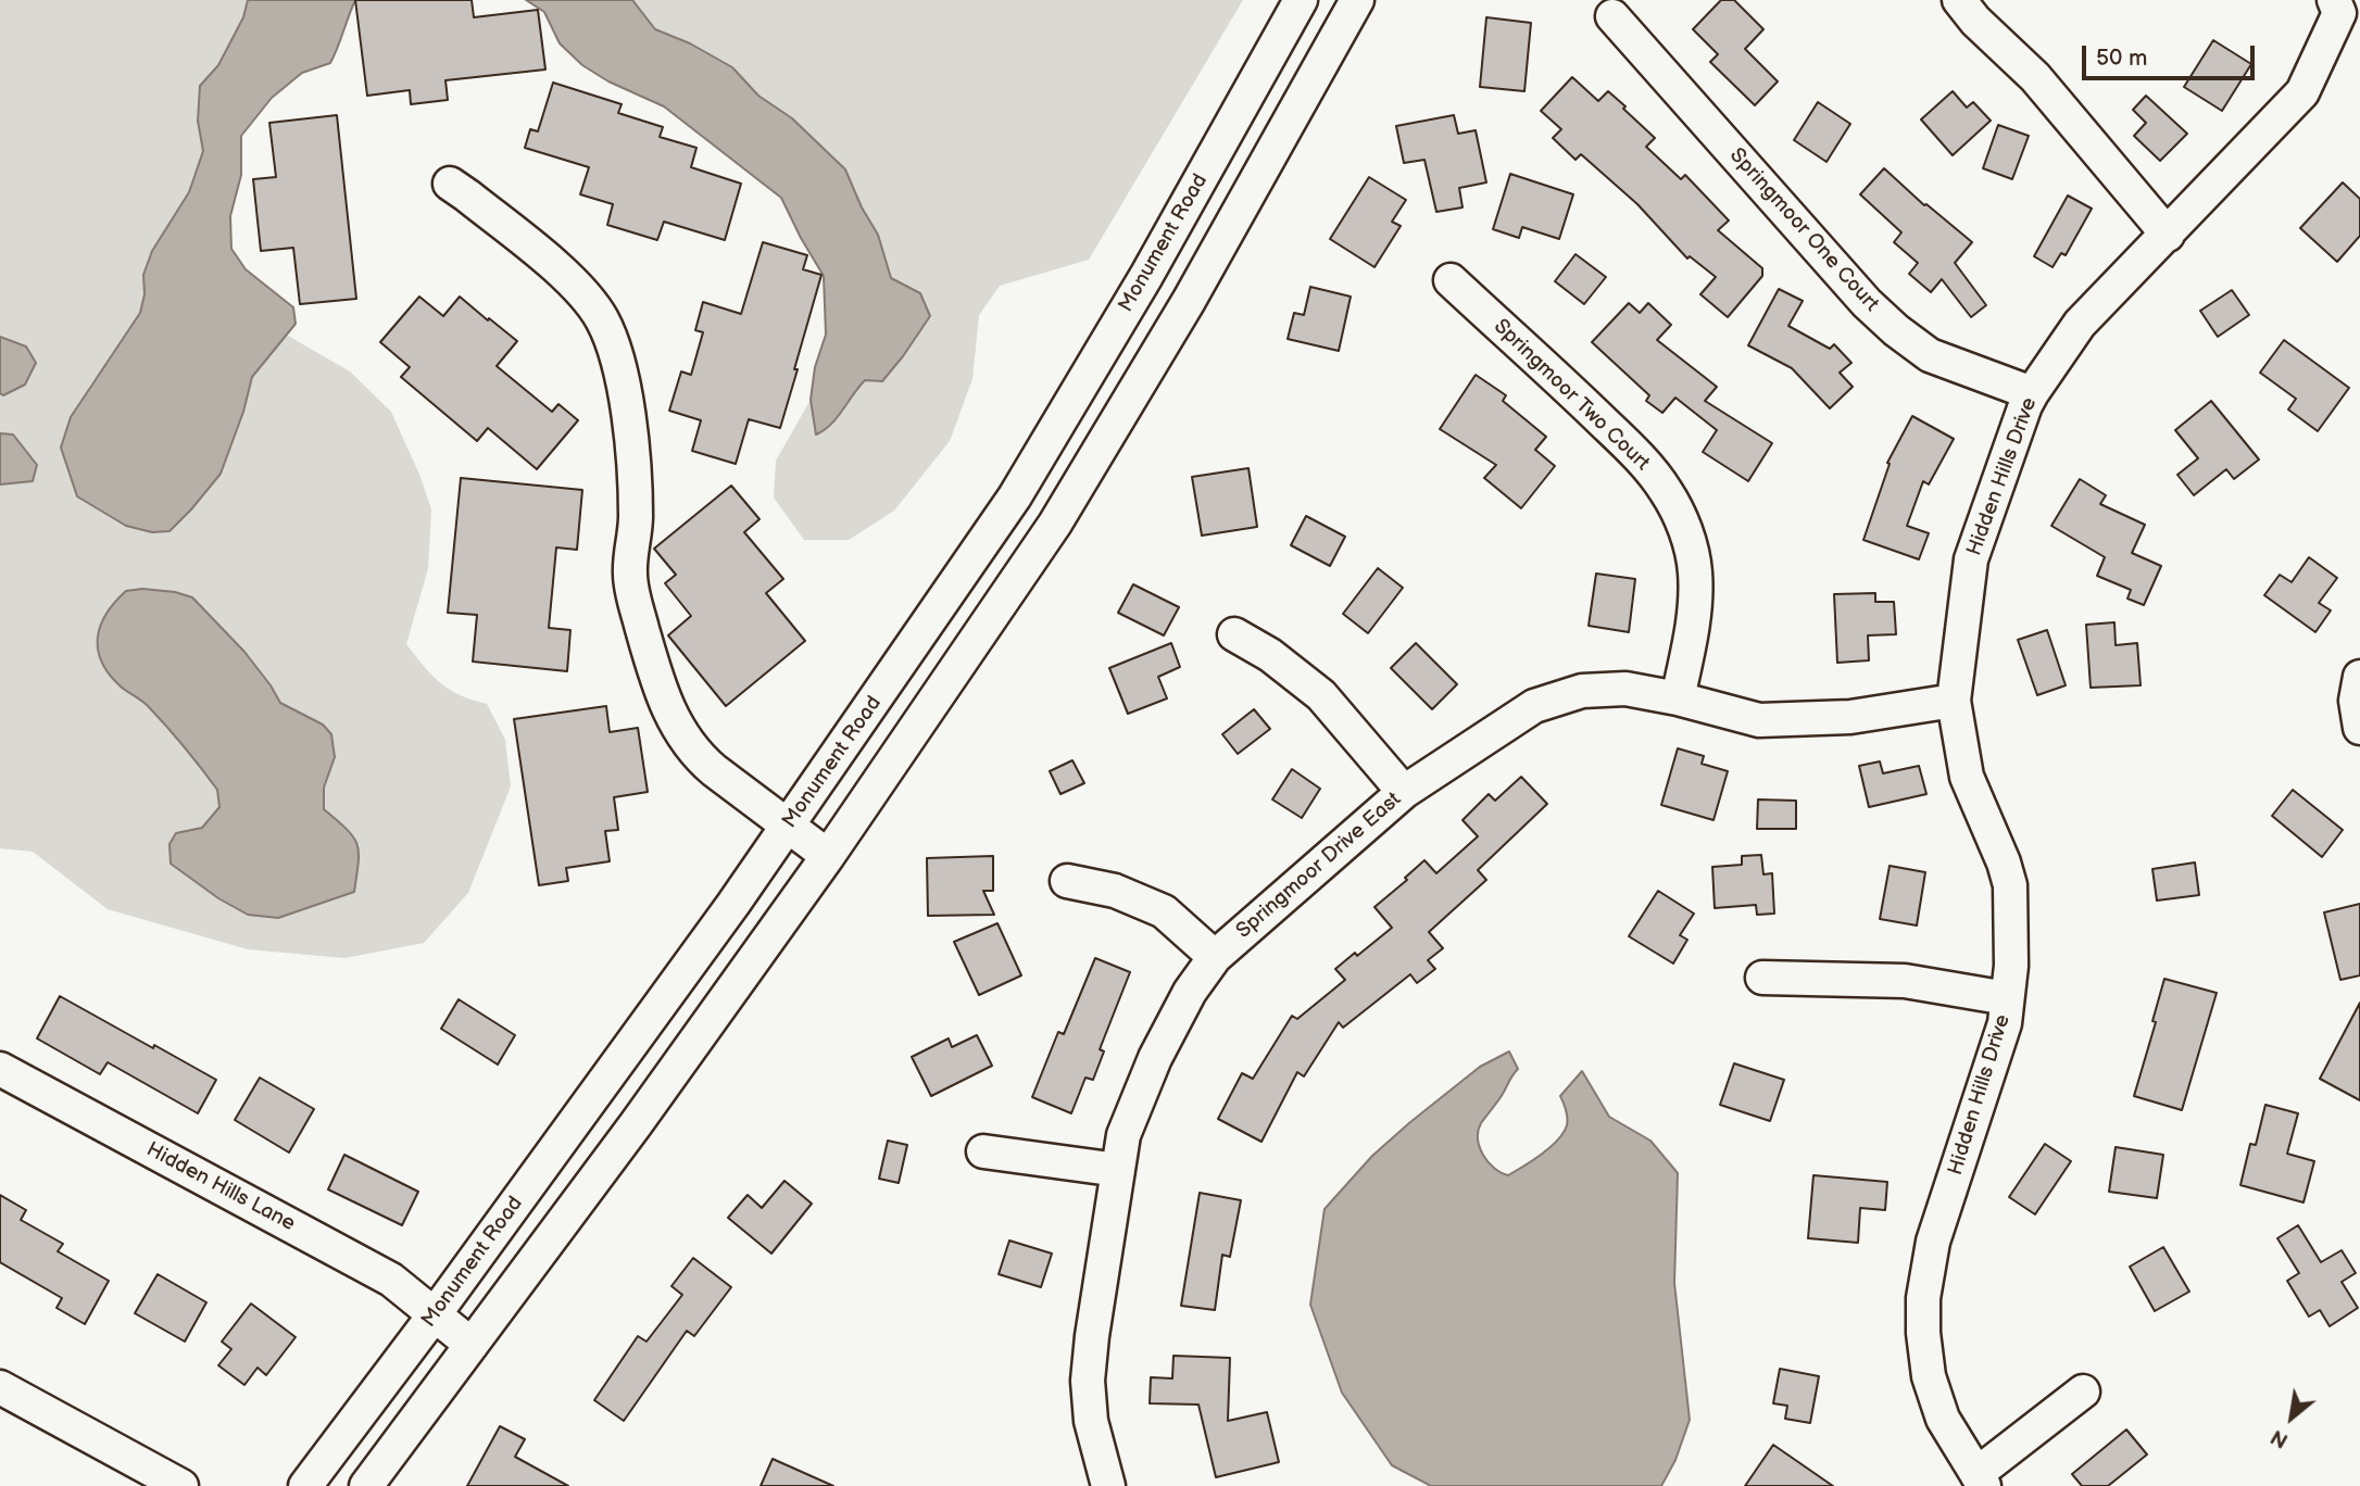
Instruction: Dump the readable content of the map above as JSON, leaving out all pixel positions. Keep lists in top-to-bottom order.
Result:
{
  "streets": {
    "street": [
      "Springmoor One Court",
      "Monument Road",
      "Springmoor Two Court",
      "Hidden Hills Drive",
      "Springmoor Drive East",
      "Hidden Hills Lane"
    ]
  },
  "crossings": [
    ["Springmoor One Court", "Hidden Hills Drive"],
    ["Monument Road", "Hidden Hills Lane"],
    ["Springmoor Two Court", "Springmoor Drive East"],
    ["Hidden Hills Drive", "Springmoor Drive East"]
  ],
  "scale_bar": "50 m",
  "north": "bottom left"
}
